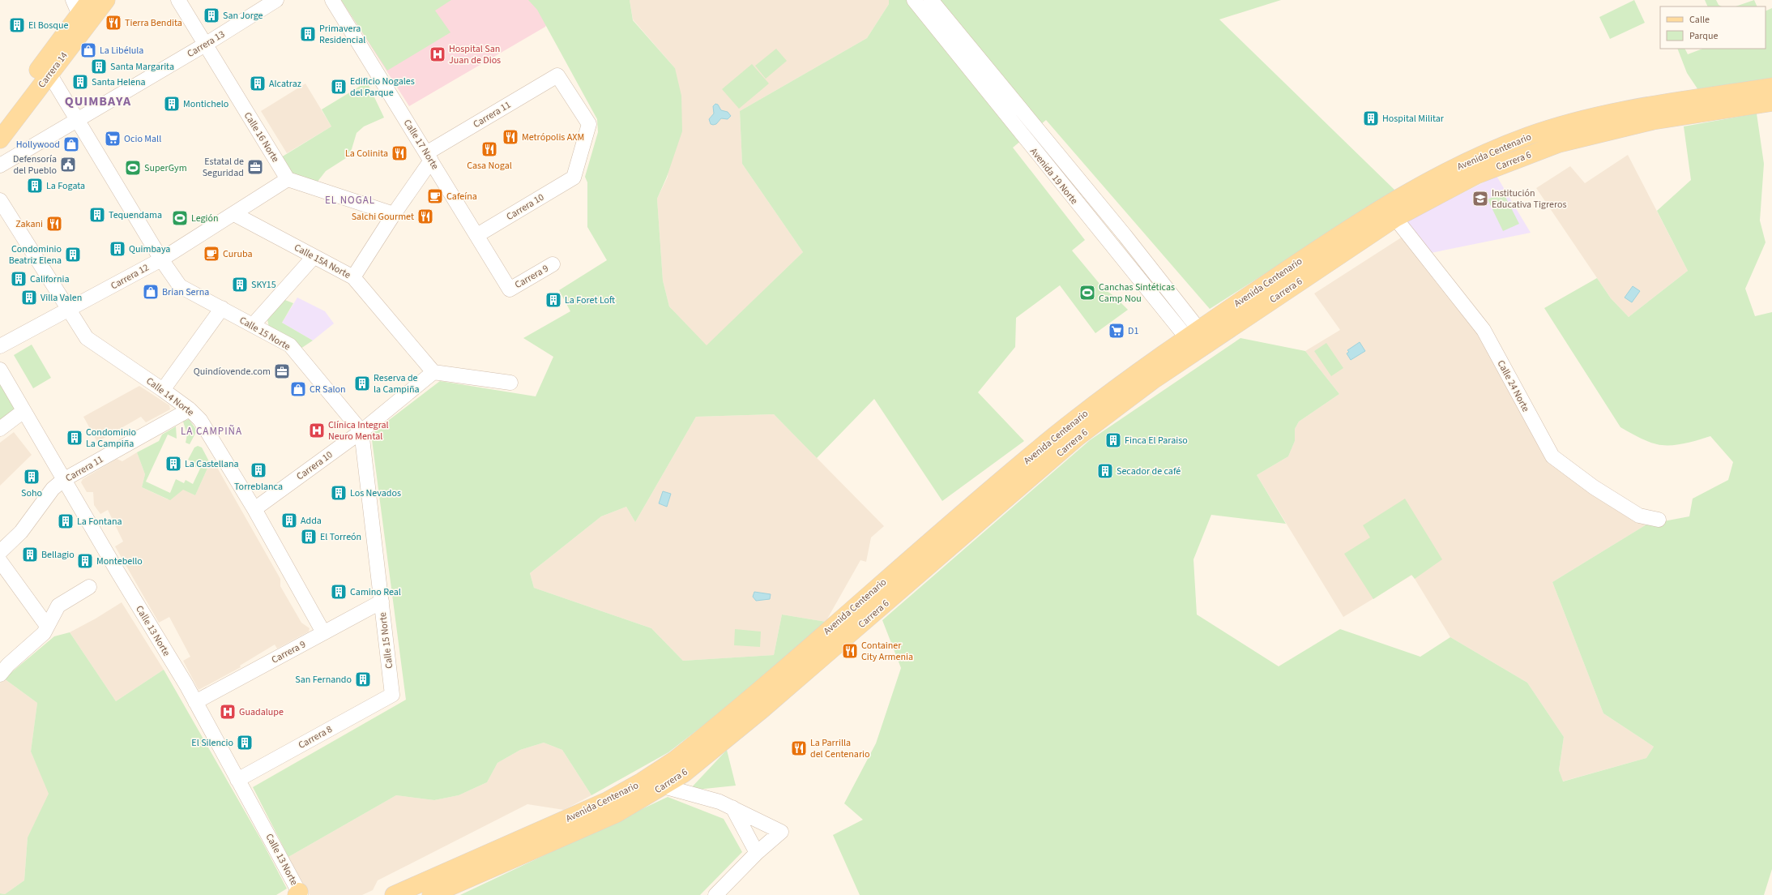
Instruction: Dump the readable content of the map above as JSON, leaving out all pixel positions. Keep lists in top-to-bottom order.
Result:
{
  "streets": {
    "main road": ["Carrera 14", "Avenida Centenario", "Carrera 6"],
    "street": [
      "Carrera 13",
      "Carrera 11",
      "Calle 16 Norte",
      "Calle 17 Norte",
      "Avenida 19 Norte",
      "Carrera 10",
      "Calle 15A Norte",
      "Carrera 12",
      "Carrera 9",
      "Calle 15 Norte",
      "Calle 24 Norte",
      "Calle 14 Norte",
      "Calle 13 Norte",
      "Carrera 8"
    ]
  },
  "crossings": [
    ["Carrera 13", "Calle 16 Norte"],
    ["Carrera 13", "Calle 15 Norte"],
    ["Carrera 14", "Calle 15 Norte"],
    ["Carrera 11", "Calle 17 Norte"],
    ["Carrera 11", "Carrera 10"],
    ["Carrera 11", "Calle 15A Norte"],
    ["Carrera 11", "Calle 14 Norte"],
    ["Carrera 11", "Calle 13 Norte"],
    ["Calle 16 Norte", "Carrera 12"],
    ["Calle 17 Norte", "Carrera 10"],
    ["Calle 17 Norte", "Carrera 9"],
    ["Avenida Centenario", "Carrera 6"],
    ["Avenida Centenario", "Avenida 19 Norte"],
    ["Carrera 6", "Avenida 19 Norte"],
    ["Carrera 6", "Calle 24 Norte"],
    ["Carrera 10", "Calle 15A Norte"],
    ["Carrera 10", "Calle 15 Norte"],
    ["Carrera 10", "Calle 14 Norte"],
    ["Calle 15A Norte", "Carrera 12"],
    ["Carrera 12", "Calle 15 Norte"],
    ["Carrera 12", "Calle 14 Norte"],
    ["Carrera 9", "Calle 15 Norte"],
    ["Carrera 9", "Calle 14 Norte"],
    ["Carrera 9", "Calle 13 Norte"],
    ["Calle 15 Norte", "Carrera 8"],
    ["Calle 13 Norte", "Carrera 8"]
  ],
  "districts": ["QUIMBAYA", "EL NOGAL", "LA CAMPIÑA"],
  "places": {
    "building": [
      "San Jorge",
      "El Bosque",
      "Primavera Residencial",
      "Santa Margarita",
      "Santa Helena",
      "Alcatraz",
      "Edificio Nogales del Parque",
      "Montichelo",
      "Hospital Militar",
      "La Fogata",
      "Tequendama",
      "Quimbaya",
      "Condominio Beatriz Elena",
      "California",
      "SKY15",
      "Villa Valen",
      "La Foret Loft",
      "Reserva de la Campiña",
      "Condominio La Campiña",
      "Finca El Paraiso",
      "La Castellana",
      "Torreblanca",
      "Secador de café",
      "Soho",
      "Los Nevados",
      "Adda",
      "La Fontana",
      "El Torreón",
      "Bellagio",
      "Montebello",
      "Camino Real",
      "San Fernando",
      "El Silencio"
    ],
    "restaurant": [
      "Tierra Bendita",
      "Metrópolis AXM",
      "Casa Nogal",
      "La Colinita",
      "Salchi Gourmet",
      "Zakani",
      "Container City Armenia",
      "La Parrilla del Centenario"
    ],
    "shop": [
      "La Libélula",
      "Hollywood",
      "Brian Serna",
      "CR Salon"
    ],
    "hospital": ["Hospital San Juan de Dios", "Clínica Integral Neuro Mental", "Guadalupe"],
    "supermarket": ["Ocio Mall", "D1"],
    "public building": ["Defensoría del Pueblo"],
    "office": ["Estatal de Seguridad", "Quindíovende.com"],
    "sports": ["SuperGym", "Legión", "Canchas Sintéticas Camp Nou"],
    "cafe": ["Cafeína", "Curuba"],
    "school or university": ["Institución Educativa Tigreros"]
  },
  "legend": ["Calle", "Parque"]
}
